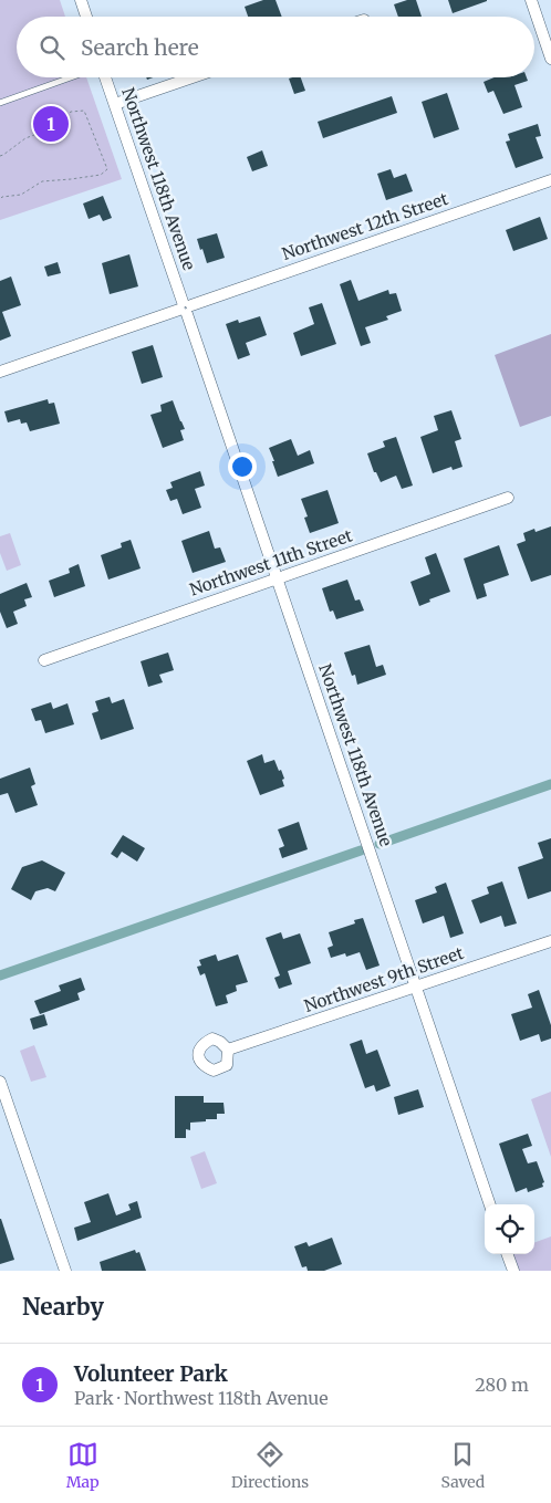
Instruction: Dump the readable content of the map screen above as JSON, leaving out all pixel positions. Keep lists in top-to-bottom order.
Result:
{
  "streets": {
    "street": [
      "Northwest 118th Avenue",
      "Northwest 12th Street",
      "Northwest 11th Street",
      "Northwest 9th Street"
    ]
  },
  "crossings": [
    ["Northwest 118th Avenue", "Northwest 12th Street"],
    ["Northwest 118th Avenue", "Northwest 11th Street"],
    ["Northwest 118th Avenue", "Northwest 9th Street"]
  ],
  "page": {
    "search": "Search here",
    "pins": "1",
    "heading": "Nearby",
    "list": [
      {
        "mark": "1",
        "name": "Volunteer Park",
        "note": "Park · Northwest 118th Avenue",
        "value": "280 m"
      }
    ],
    "nav": ["Map", "Directions", "Saved"]
  }
}
